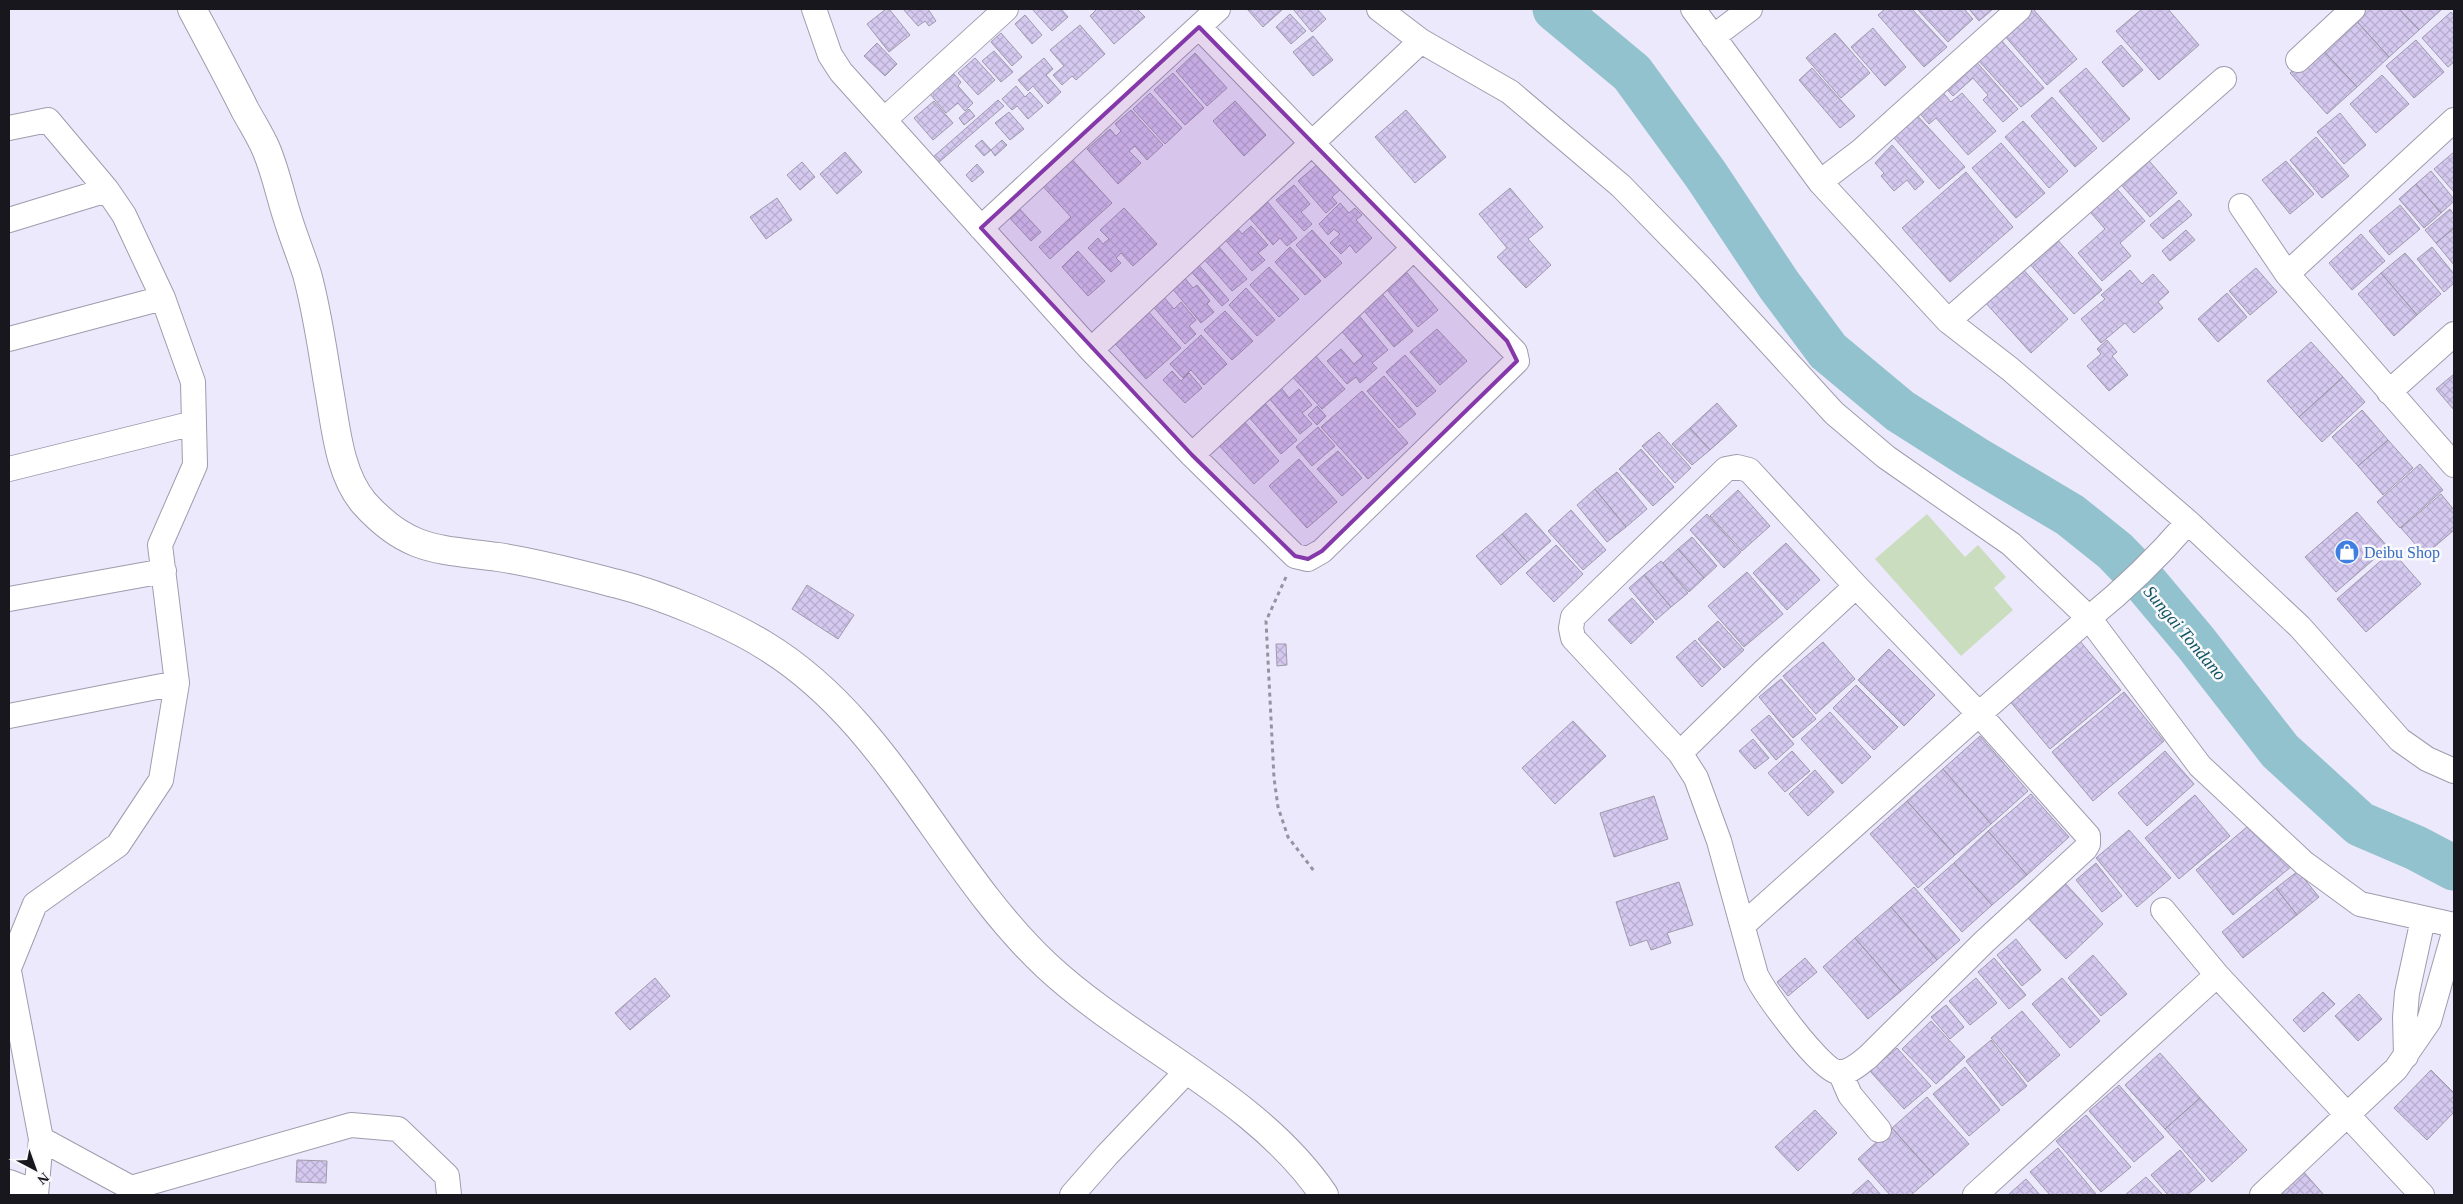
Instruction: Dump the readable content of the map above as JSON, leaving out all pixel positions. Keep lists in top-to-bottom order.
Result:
{
  "water": ["Sungai Tondano"],
  "places": {
    "shop": ["Deibu Shop"]
  },
  "north": "bottom right"
}
